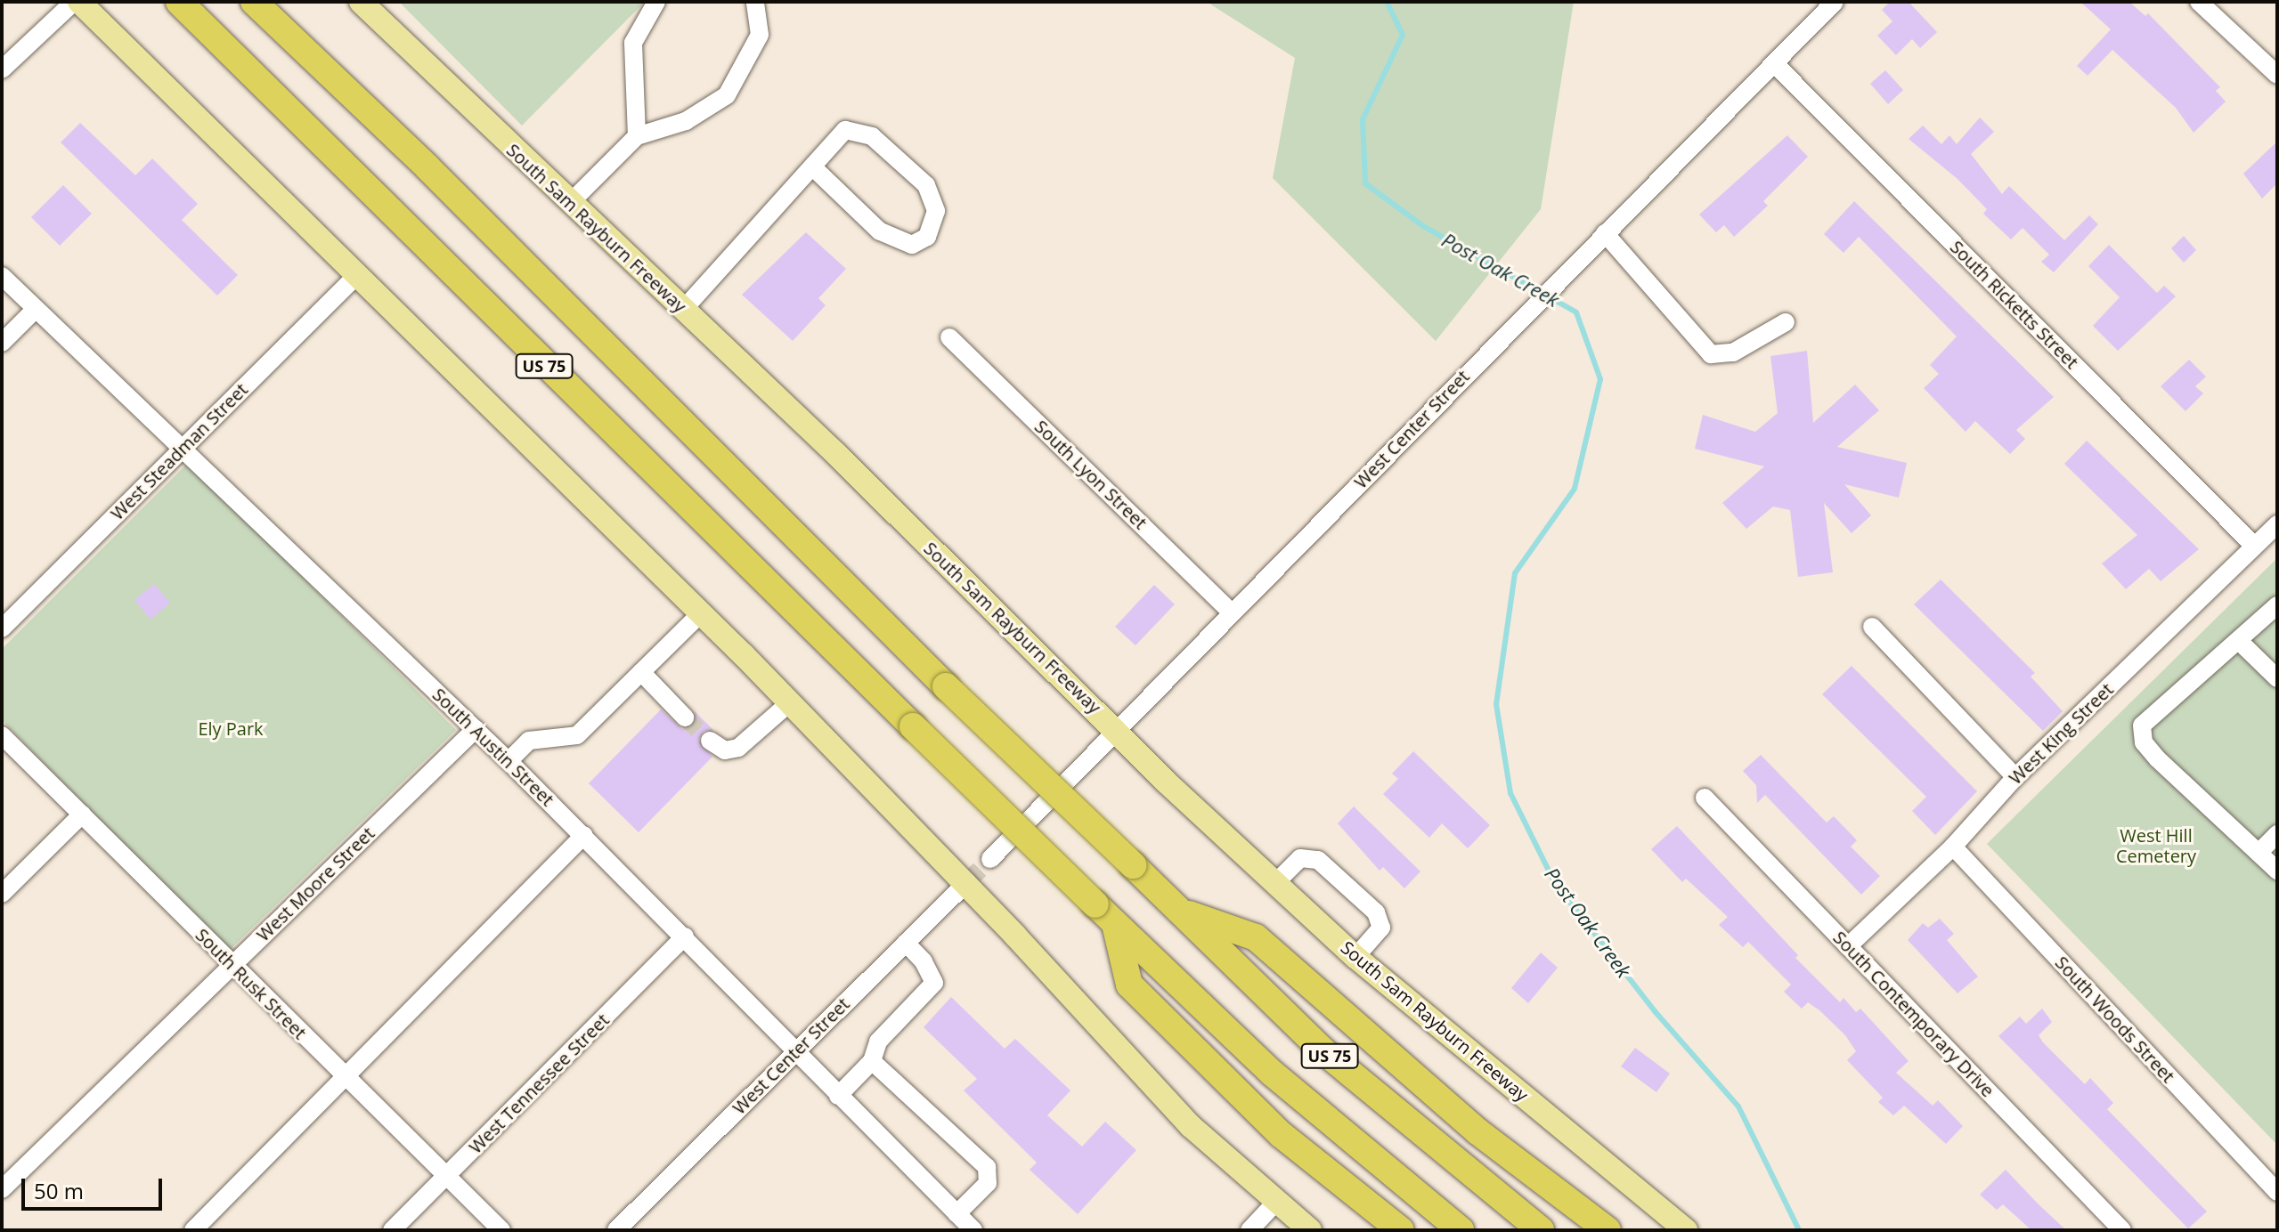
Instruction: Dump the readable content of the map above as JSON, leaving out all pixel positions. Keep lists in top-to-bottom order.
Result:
{
  "streets": {
    "highway": ["US 75"],
    "main road": ["South Sam Rayburn Freeway"],
    "street": [
      "South Ricketts Street",
      "West Center Street",
      "West Steadman Street",
      "South Lyon Street",
      "West King Street",
      "South Austin Street",
      "West Moore Street",
      "South Rusk Street",
      "South Contemporary Drive",
      "South Woods Street",
      "West Tennessee Street"
    ]
  },
  "crossings": [
    ["South Sam Rayburn Freeway", "West Center Street"],
    ["South Ricketts Street", "West Center Street"],
    ["South Ricketts Street", "West King Street"],
    ["West Center Street", "South Lyon Street"],
    ["West Center Street", "South Austin Street"],
    ["West Steadman Street", "South Austin Street"],
    ["West King Street", "South Contemporary Drive"],
    ["West King Street", "South Woods Street"],
    ["South Austin Street", "West Moore Street"],
    ["South Austin Street", "West Tennessee Street"],
    ["West Moore Street", "South Rusk Street"],
    ["South Rusk Street", "West Tennessee Street"]
  ],
  "water": ["Post Oak Creek"],
  "parks": ["Ely Park", "West Hill Cemetery"],
  "scale_bar": "50 m"
}
